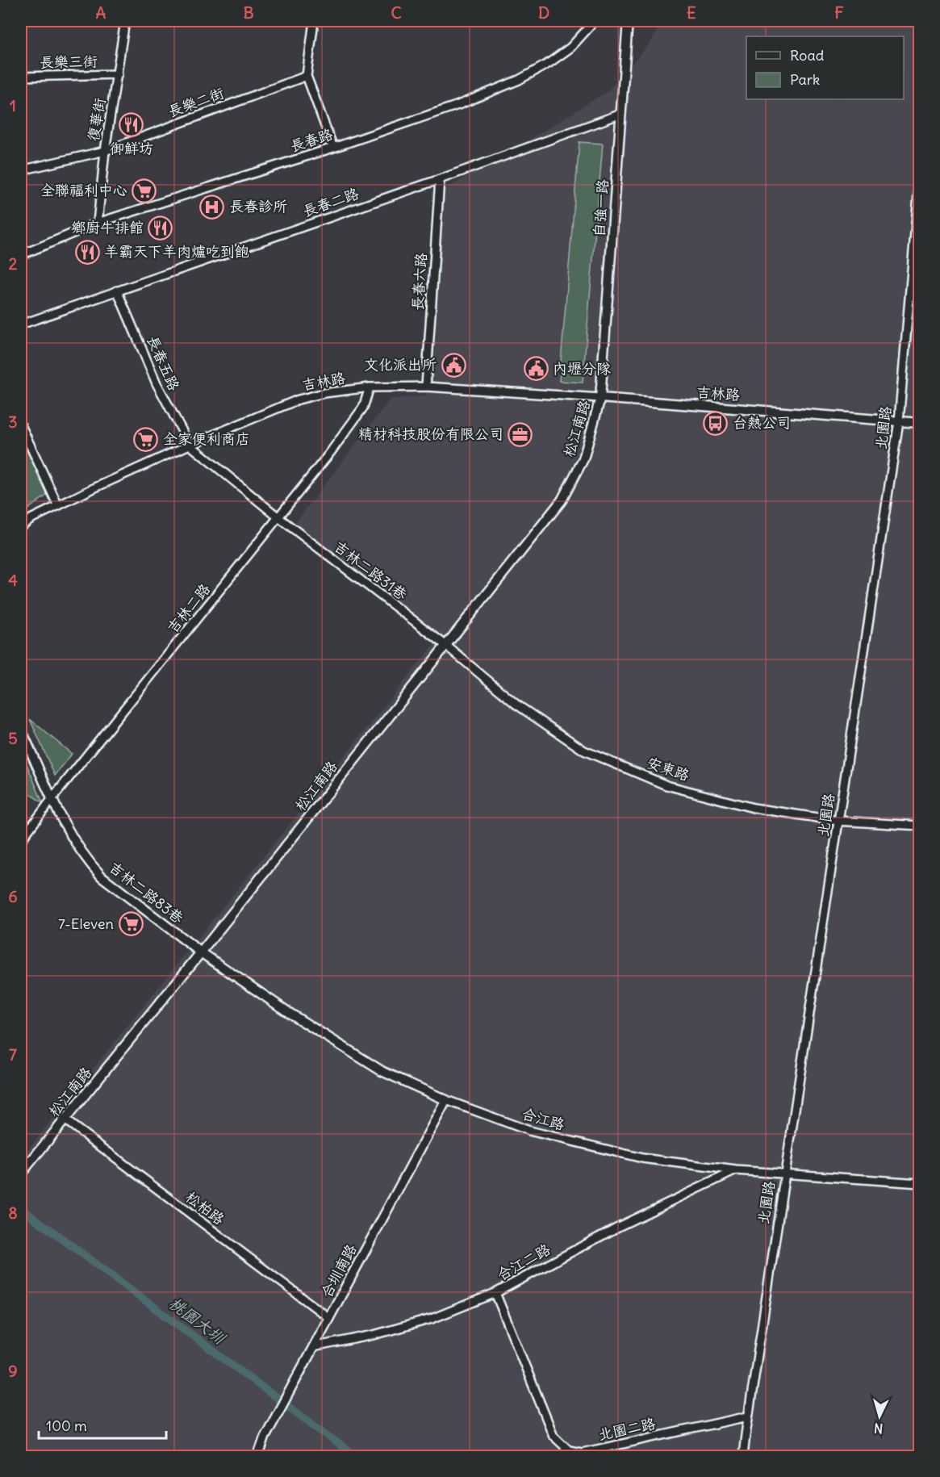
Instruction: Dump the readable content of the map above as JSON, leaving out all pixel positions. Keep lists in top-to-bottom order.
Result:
{
  "streets": {
    "street": [
      "長樂三街",
      "長樂二街",
      "復華街",
      "長春路",
      "長春二路",
      "自強一路",
      "長春六路",
      "長春五路",
      "吉林路",
      "北園路",
      "松江南路",
      "吉林二路31巷",
      "吉林二路",
      "安東路",
      "吉林二路83巷",
      "合江路",
      "松柏路",
      "合江二路",
      "合圳南路",
      "北園二路"
    ]
  },
  "crossings": [
    ["長樂三街", "復華街"],
    ["長樂二街", "復華街"],
    ["復華街", "長春路"],
    ["長春二路", "自強一路"],
    ["長春二路", "長春六路"],
    ["長春二路", "長春五路"],
    ["自強一路", "吉林路"],
    ["自強一路", "松江南路"],
    ["長春六路", "吉林路"],
    ["長春五路", "吉林路"],
    ["長春五路", "吉林二路31巷"],
    ["吉林路", "北園路"],
    ["吉林路", "松江南路"],
    ["吉林路", "吉林二路31巷"],
    ["吉林路", "吉林二路"],
    ["北園路", "安東路"],
    ["北園路", "合江路"],
    ["北園路", "北園二路"],
    ["松江南路", "吉林二路31巷"],
    ["松江南路", "安東路"],
    ["松江南路", "吉林二路83巷"],
    ["松江南路", "合江路"],
    ["松江南路", "松柏路"],
    ["吉林二路31巷", "吉林二路"],
    ["吉林二路31巷", "安東路"],
    ["吉林二路", "吉林二路83巷"],
    ["吉林二路83巷", "合江路"],
    ["合江路", "合江二路"],
    ["合江路", "合圳南路"],
    ["松柏路", "合圳南路"],
    ["合江二路", "合圳南路"],
    ["合江二路", "北園二路"]
  ],
  "water": ["桃園大圳"],
  "places": {
    "restaurant": ["御鮮坊", "鄉廚牛排館", "羊霸天下羊肉爐吃到飽"],
    "supermarket": ["全聯福利中心", "全家便利商店", "7-Eleven"],
    "hospital": ["長春診所"],
    "public building": ["文化派出所", "內壢分隊"],
    "bus stop": ["台熱公司"],
    "office": ["精材科技股份有限公司"]
  },
  "legend": ["Road", "Park"],
  "scale_bar": "100 m",
  "north": "bottom",
  "grid": {
    "columns": [
      "A",
      "B",
      "C",
      "D",
      "E",
      "F"
    ],
    "rows": [
      "1",
      "2",
      "3",
      "4",
      "5",
      "6",
      "7",
      "8",
      "9"
    ]
  }
}
